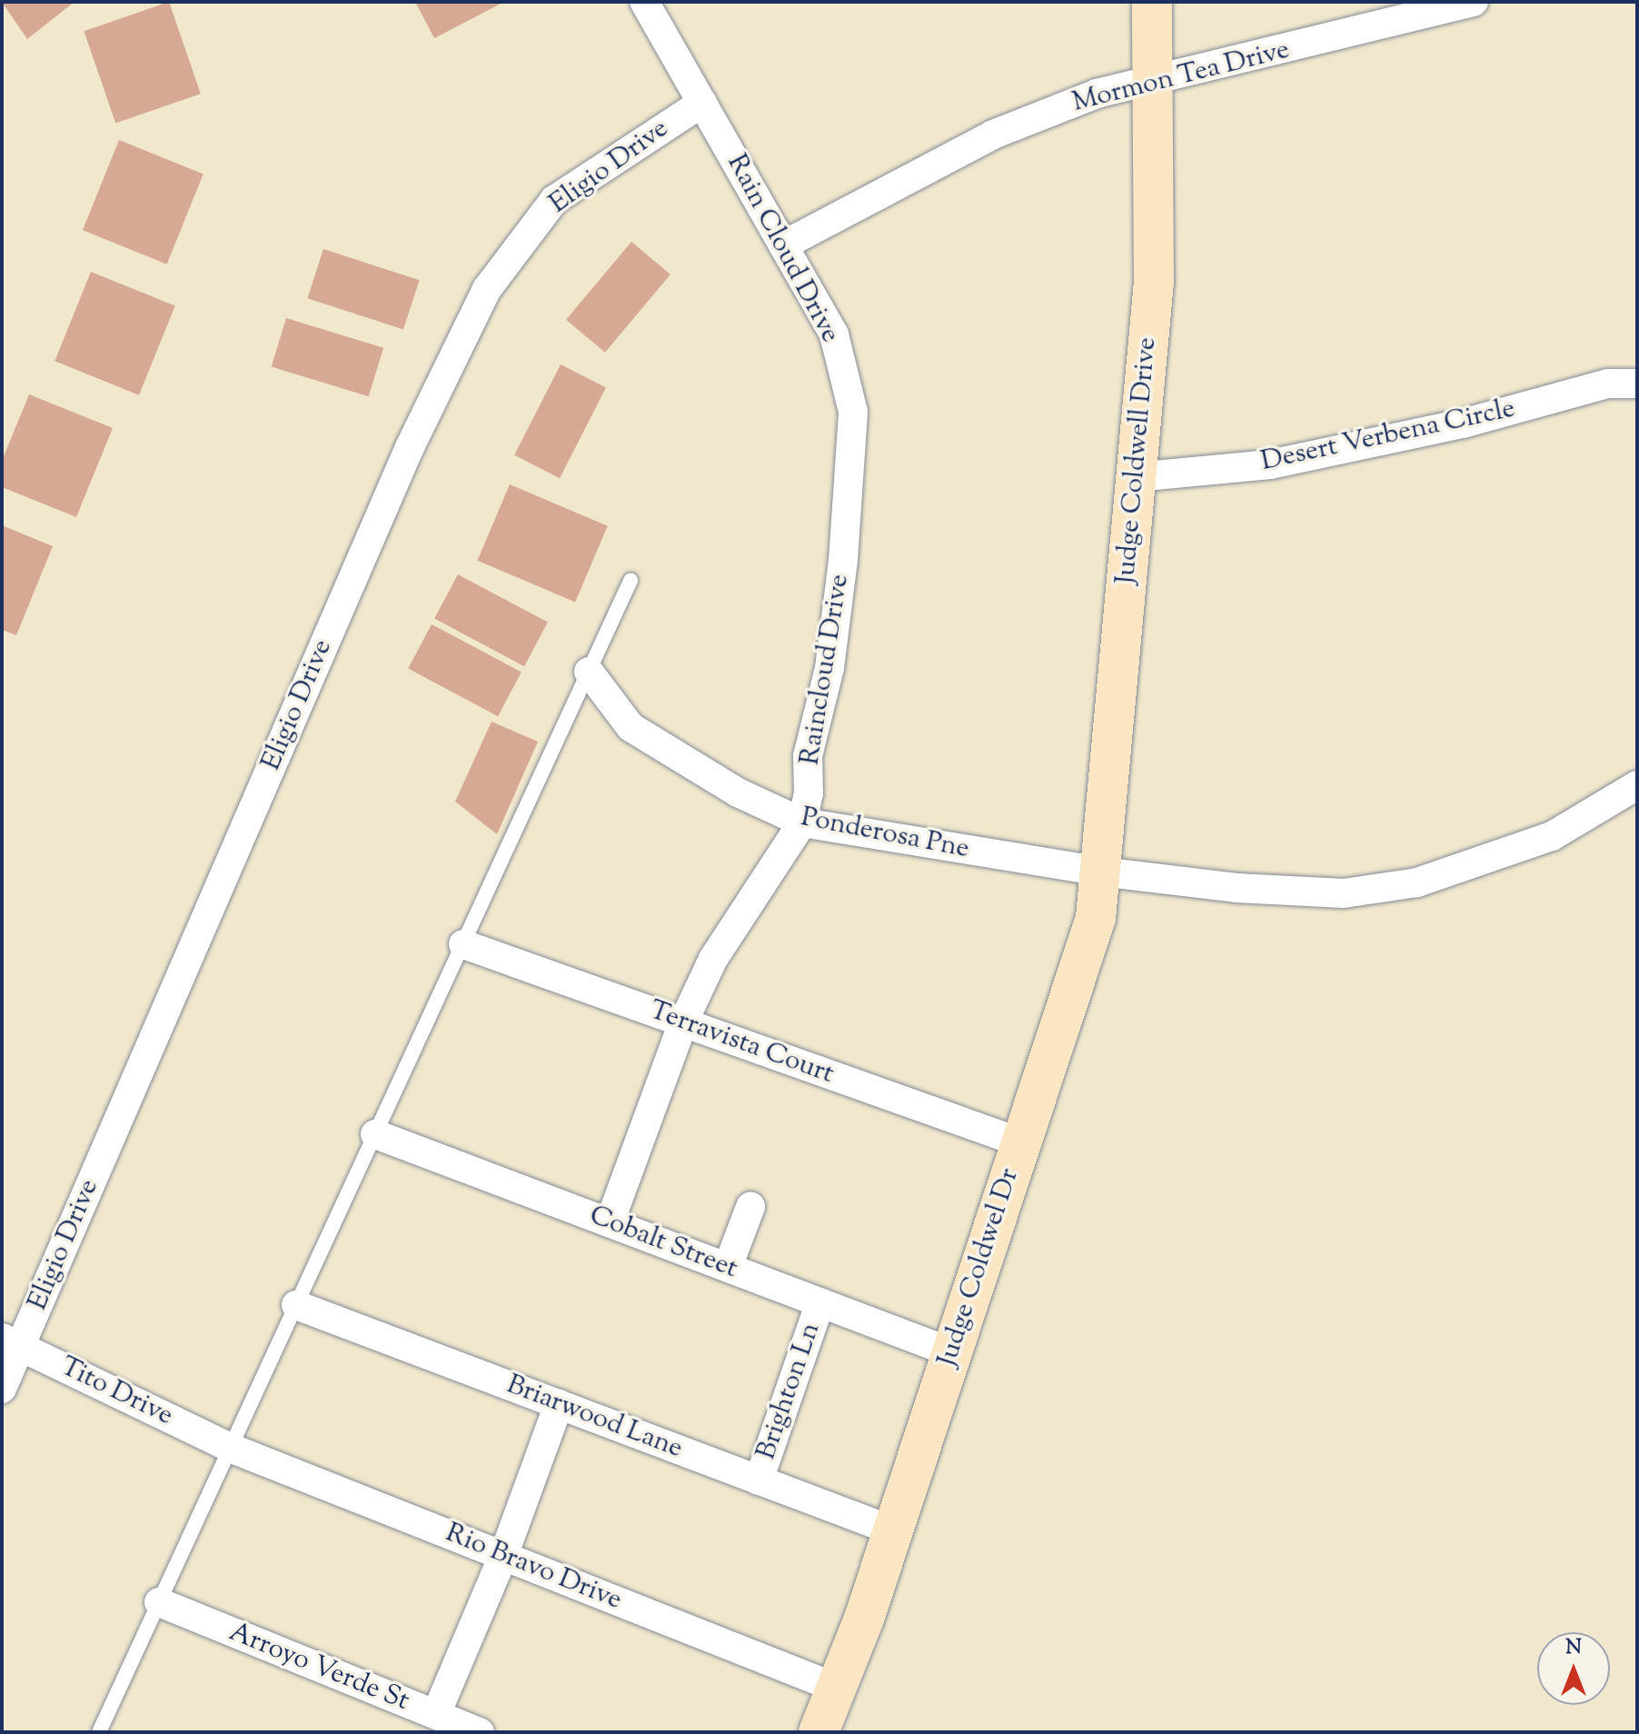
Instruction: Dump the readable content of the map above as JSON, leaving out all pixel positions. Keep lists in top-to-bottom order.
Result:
{
  "streets": {
    "street": [
      "Mormon Tea Drive",
      "Eligio Drive",
      "Rain Cloud Drive",
      "Desert Verbena Circle",
      "Judge Coldwell Drive",
      "Raincloud Drive",
      "Ponderosa Pne",
      "Terravista Court",
      "Cobalt Street",
      "Judge Coldwel Dr",
      "Brighton Ln",
      "Tito Drive",
      "Briarwood Lane",
      "Rio Bravo Drive",
      "Arroyo Verde St"
    ]
  },
  "crossings": [
    ["Mormon Tea Drive", "Rain Cloud Drive"],
    ["Mormon Tea Drive", "Judge Coldwell Drive"],
    ["Eligio Drive", "Rain Cloud Drive"],
    ["Eligio Drive", "Tito Drive"],
    ["Rain Cloud Drive", "Raincloud Drive"],
    ["Desert Verbena Circle", "Judge Coldwell Drive"],
    ["Judge Coldwell Drive", "Ponderosa Pne"],
    ["Judge Coldwell Drive", "Judge Coldwel Dr"],
    ["Raincloud Drive", "Ponderosa Pne"],
    ["Terravista Court", "Judge Coldwel Dr"],
    ["Cobalt Street", "Judge Coldwel Dr"],
    ["Cobalt Street", "Brighton Ln"],
    ["Judge Coldwel Dr", "Briarwood Lane"],
    ["Judge Coldwel Dr", "Rio Bravo Drive"],
    ["Brighton Ln", "Briarwood Lane"],
    ["Tito Drive", "Rio Bravo Drive"]
  ],
  "north": "top"
}
